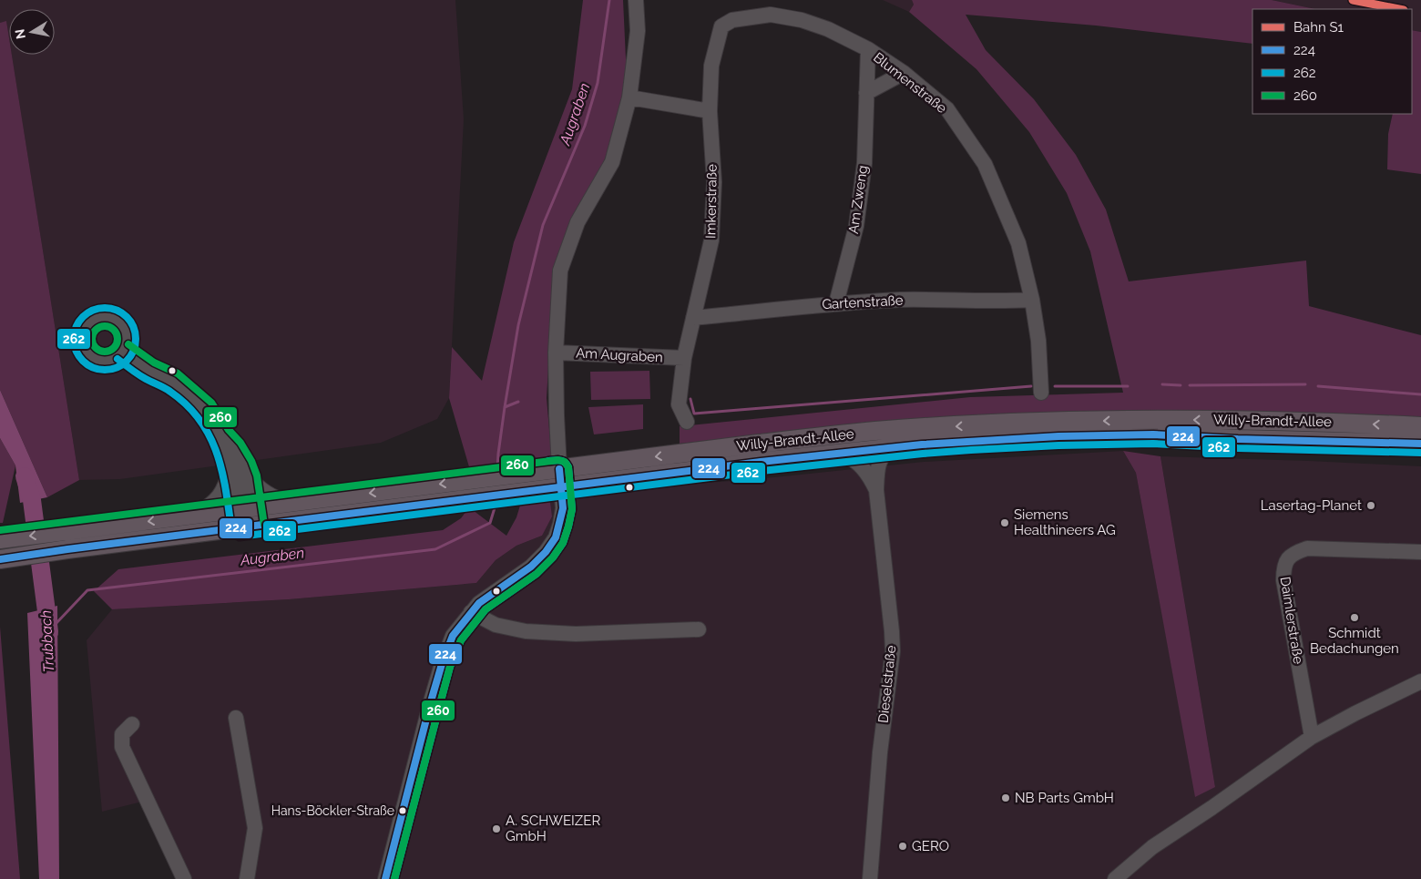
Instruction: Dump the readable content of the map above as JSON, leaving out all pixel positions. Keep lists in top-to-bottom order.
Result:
{
  "streets": {
    "main road": ["Willy-Brandt-Allee"],
    "street": [
      "Blumenstraße",
      "Am Zweng",
      "Imkerstraße",
      "Gartenstraße",
      "Am Augraben",
      "Daimlerstraße",
      "Dieselstraße"
    ]
  },
  "crossings": [
    ["Blumenstraße", "Am Zweng"],
    ["Blumenstraße", "Imkerstraße"],
    ["Blumenstraße", "Gartenstraße"],
    ["Am Zweng", "Gartenstraße"],
    ["Imkerstraße", "Gartenstraße"],
    ["Imkerstraße", "Am Augraben"],
    ["Am Augraben", "Willy-Brandt-Allee"],
    ["Willy-Brandt-Allee", "Dieselstraße"]
  ],
  "water": ["Augraben", "Trubbach"],
  "places": [
    "Lasertag-Planet",
    "Siemens Healthineers AG",
    "Schmidt Bedachungen",
    "NB Parts GmbH",
    "Hans-Böckler-Straße",
    "A. SCHWEIZER GmbH",
    "GERO"
  ],
  "lines": [
    "rail line S1",
    "transit line 262",
    "transit line 260",
    "transit line 224"
  ],
  "legend": [
    "Bahn S1",
    "224",
    "262",
    "260"
  ],
  "north": "left"
}
